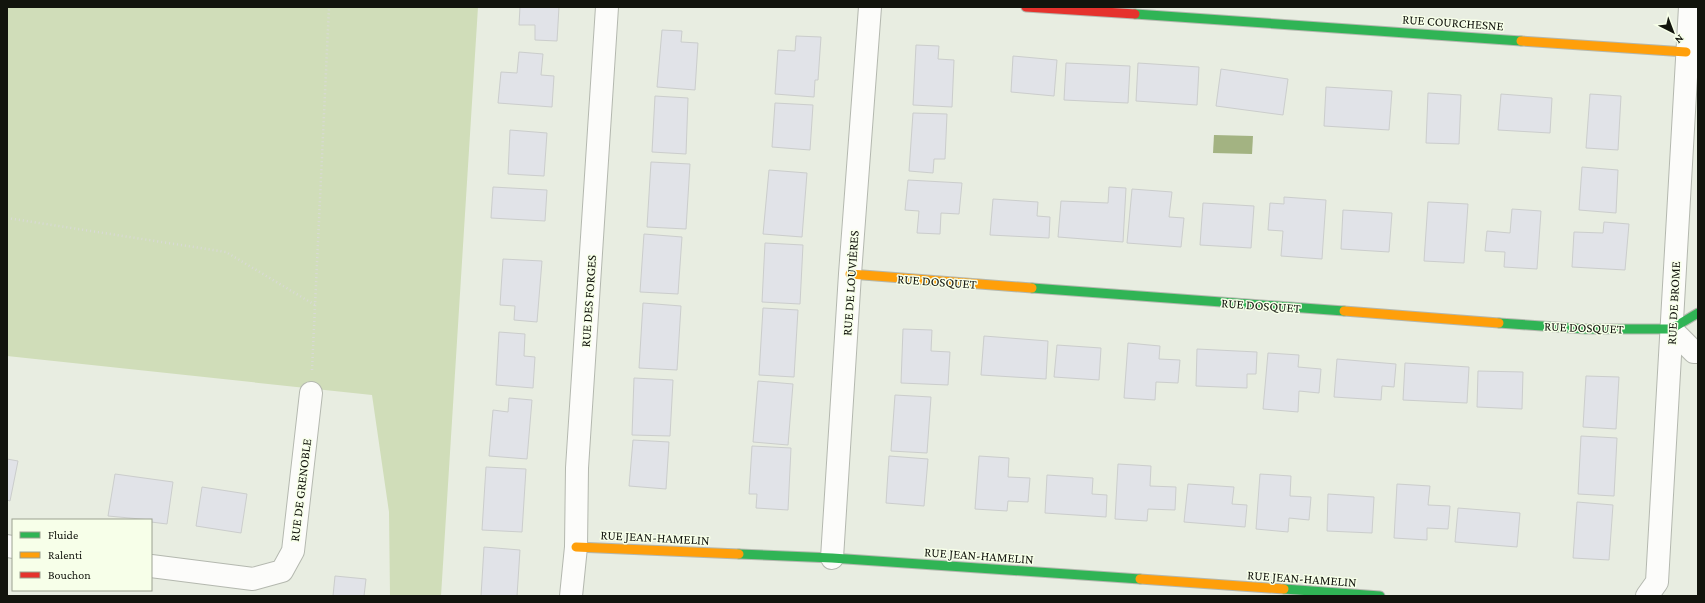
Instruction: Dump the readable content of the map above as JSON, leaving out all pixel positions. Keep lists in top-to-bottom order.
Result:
{
  "streets": {
    "street": [
      "RUE COURCHESNE",
      "RUE DOSQUET",
      "RUE DE LOUVIÈRES",
      "RUE DES FORGES",
      "RUE DE BROME",
      "RUE DE GRENOBLE",
      "RUE JEAN-HAMELIN"
    ]
  },
  "crossings": [
    ["RUE COURCHESNE", "RUE DE BROME"],
    ["RUE DOSQUET", "RUE DE LOUVIÈRES"],
    ["RUE DOSQUET", "RUE DE BROME"],
    ["RUE DE LOUVIÈRES", "RUE JEAN-HAMELIN"],
    ["RUE DES FORGES", "RUE JEAN-HAMELIN"]
  ],
  "legend": ["Fluide", "Ralenti", "Bouchon"],
  "north": "bottom right"
}
